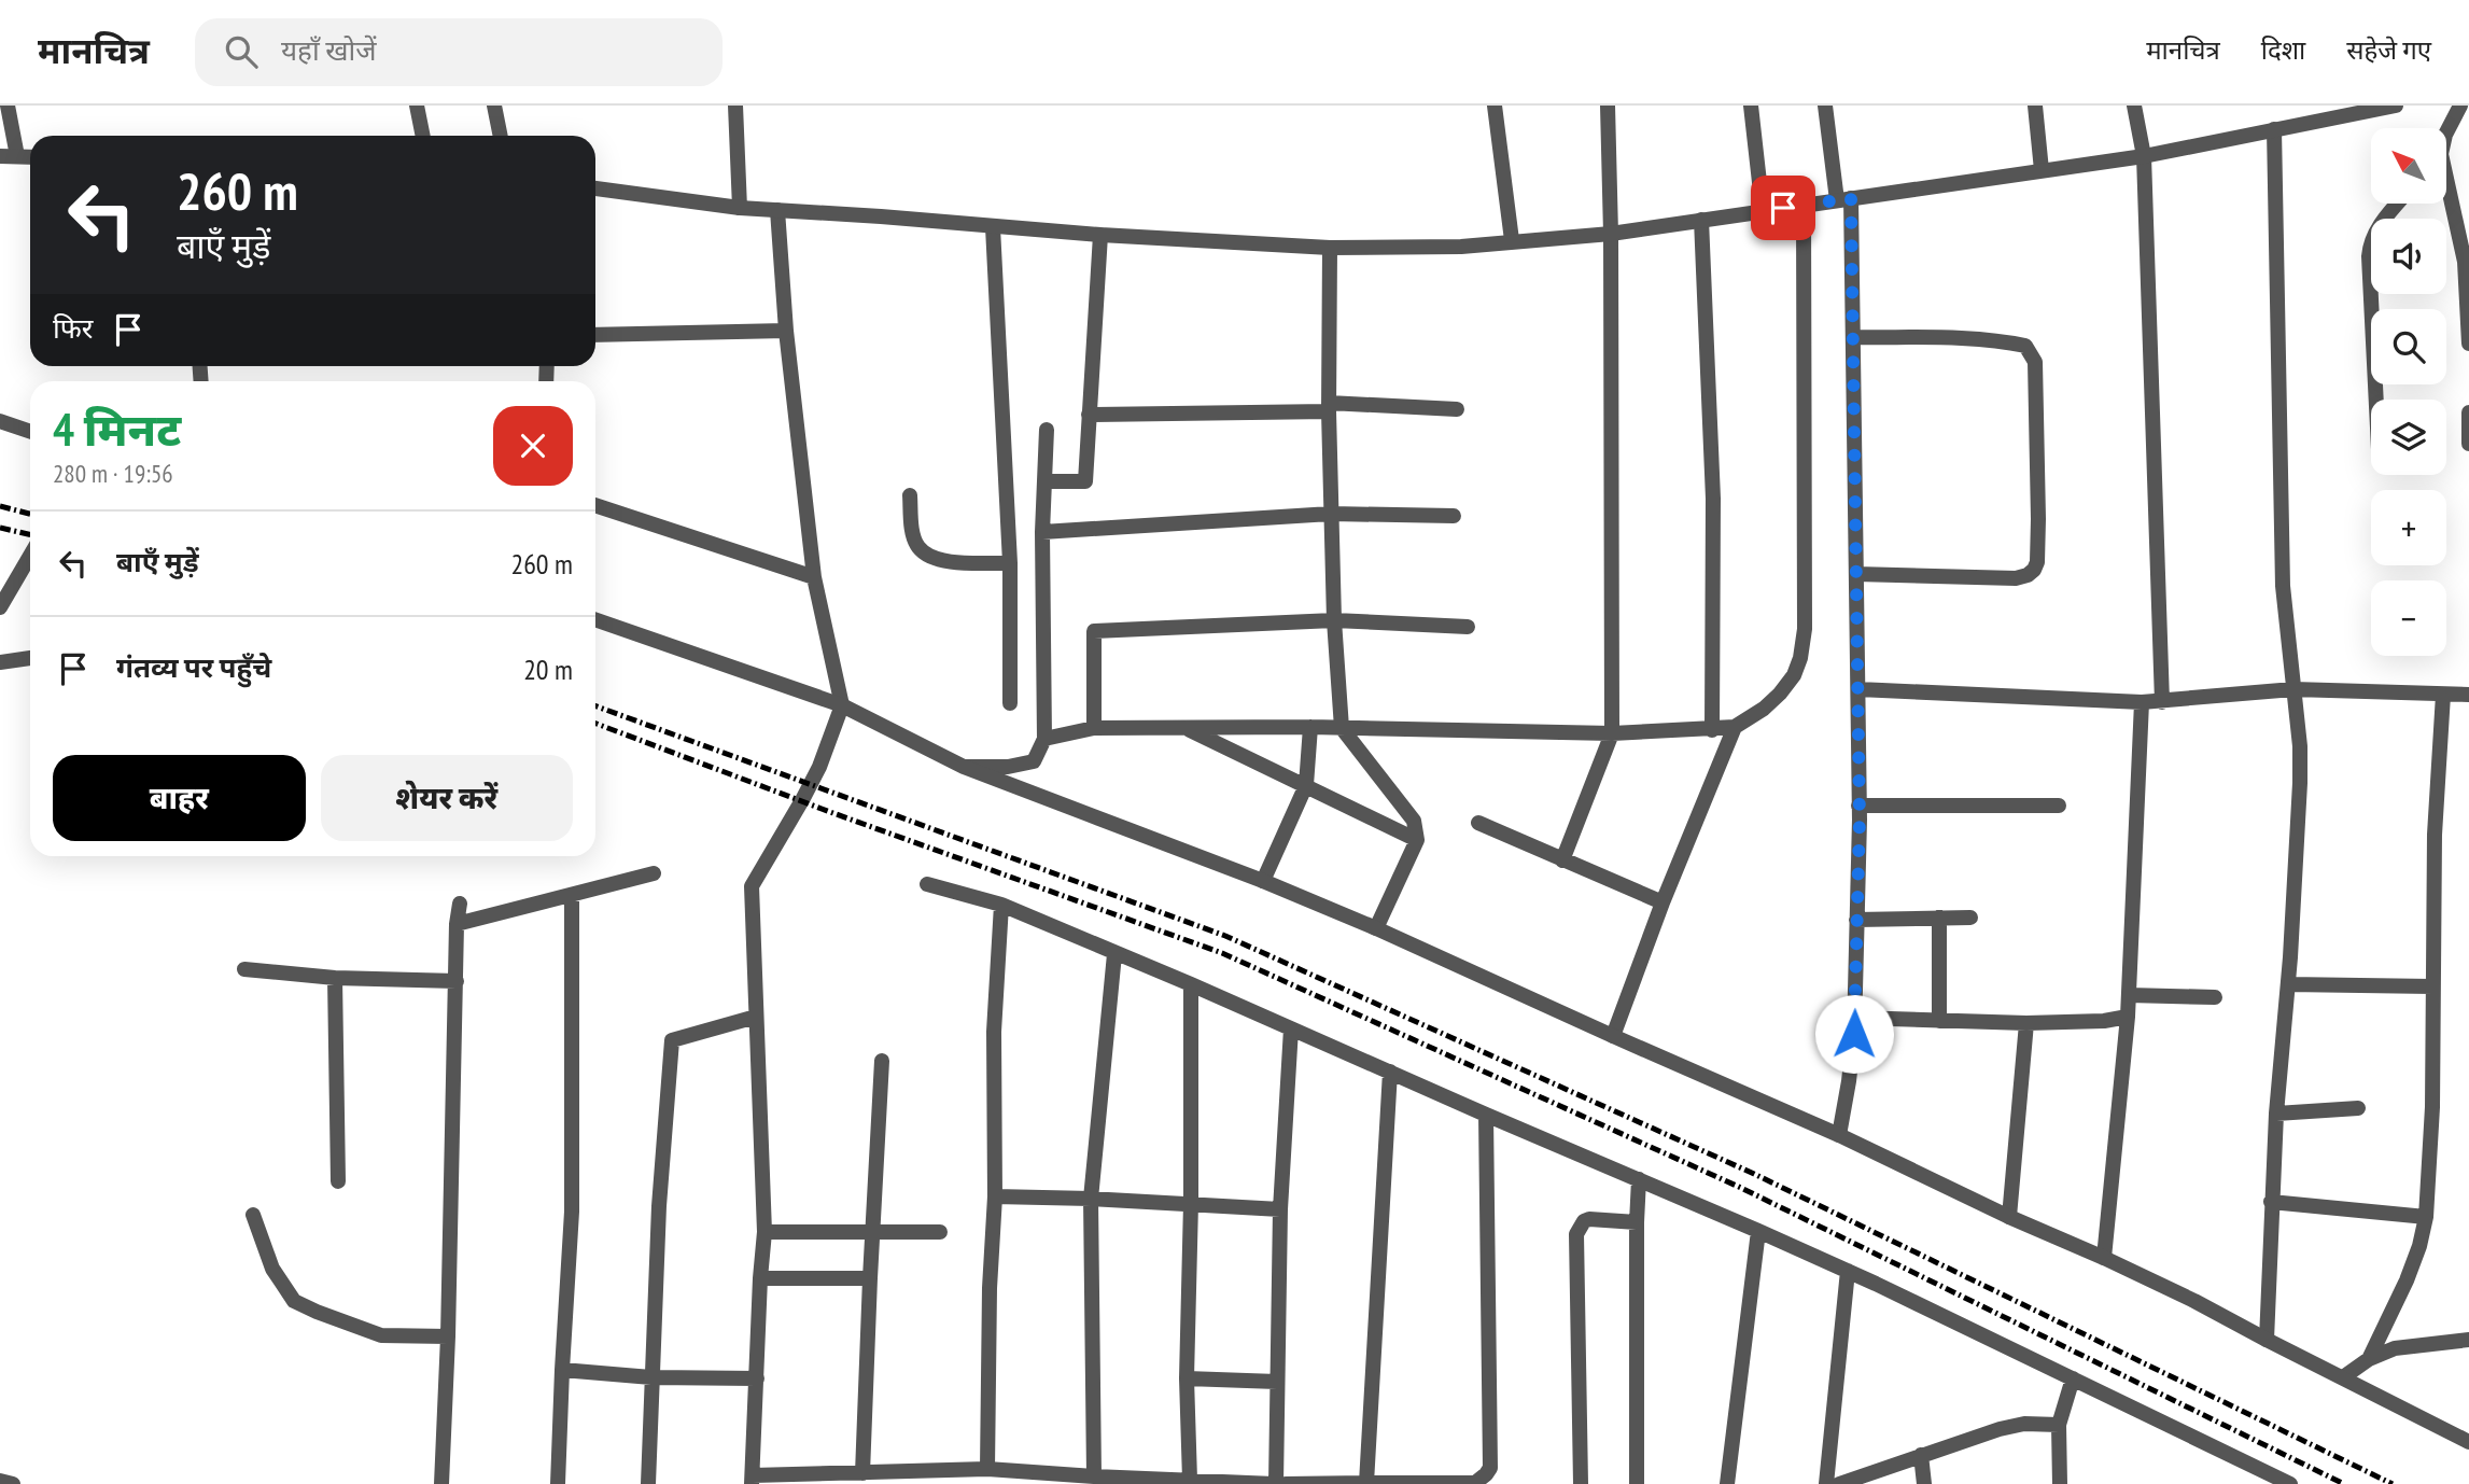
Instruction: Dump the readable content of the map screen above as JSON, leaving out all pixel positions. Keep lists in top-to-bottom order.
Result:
{
  "north": "top left",
  "page": {
    "header": "मानचित्र",
    "search": "यहाँ खोजें",
    "nav": ["मानचित्र", "दिशा", "सहेजे गए"],
    "map_buttons": ["+", "−"],
    "turn": ["260 m", "बाएँ मुड़ें"],
    "then": "फिर",
    "heading": ["4 मिनट", "280 m · 19:56"],
    "list": [
      {
        "name": "बाएँ मुड़ें",
        "value": "260 m"
      },
      {
        "name": "गंतव्य पर पहुँचे",
        "value": "20 m"
      }
    ],
    "buttons": ["बाहर", "शेयर करें"]
  }
}
